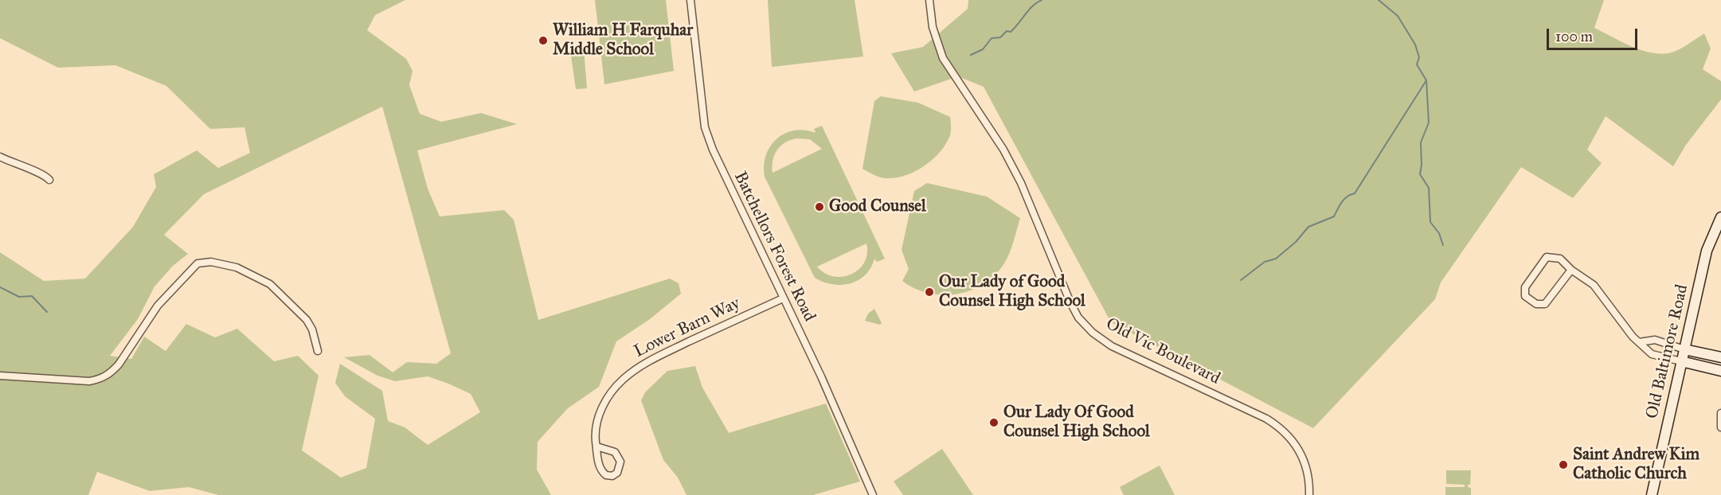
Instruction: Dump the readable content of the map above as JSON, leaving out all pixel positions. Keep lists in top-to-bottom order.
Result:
{
  "streets": {
    "street": [
      "Batchellors Forest Road",
      "Lower Barn Way",
      "Old Vic Boulevard",
      "Old Baltimore Road"
    ]
  },
  "crossings": [
    ["Batchellors Forest Road", "Lower Barn Way"]
  ],
  "places": [
    "William H Farquhar Middle School",
    "Good Counsel",
    "Our Lady of Good Counsel High School",
    "Our Lady Of Good Counsel High School",
    "Saint Andrew Kim Catholic Church"
  ],
  "scale_bar": "100 m"
}
